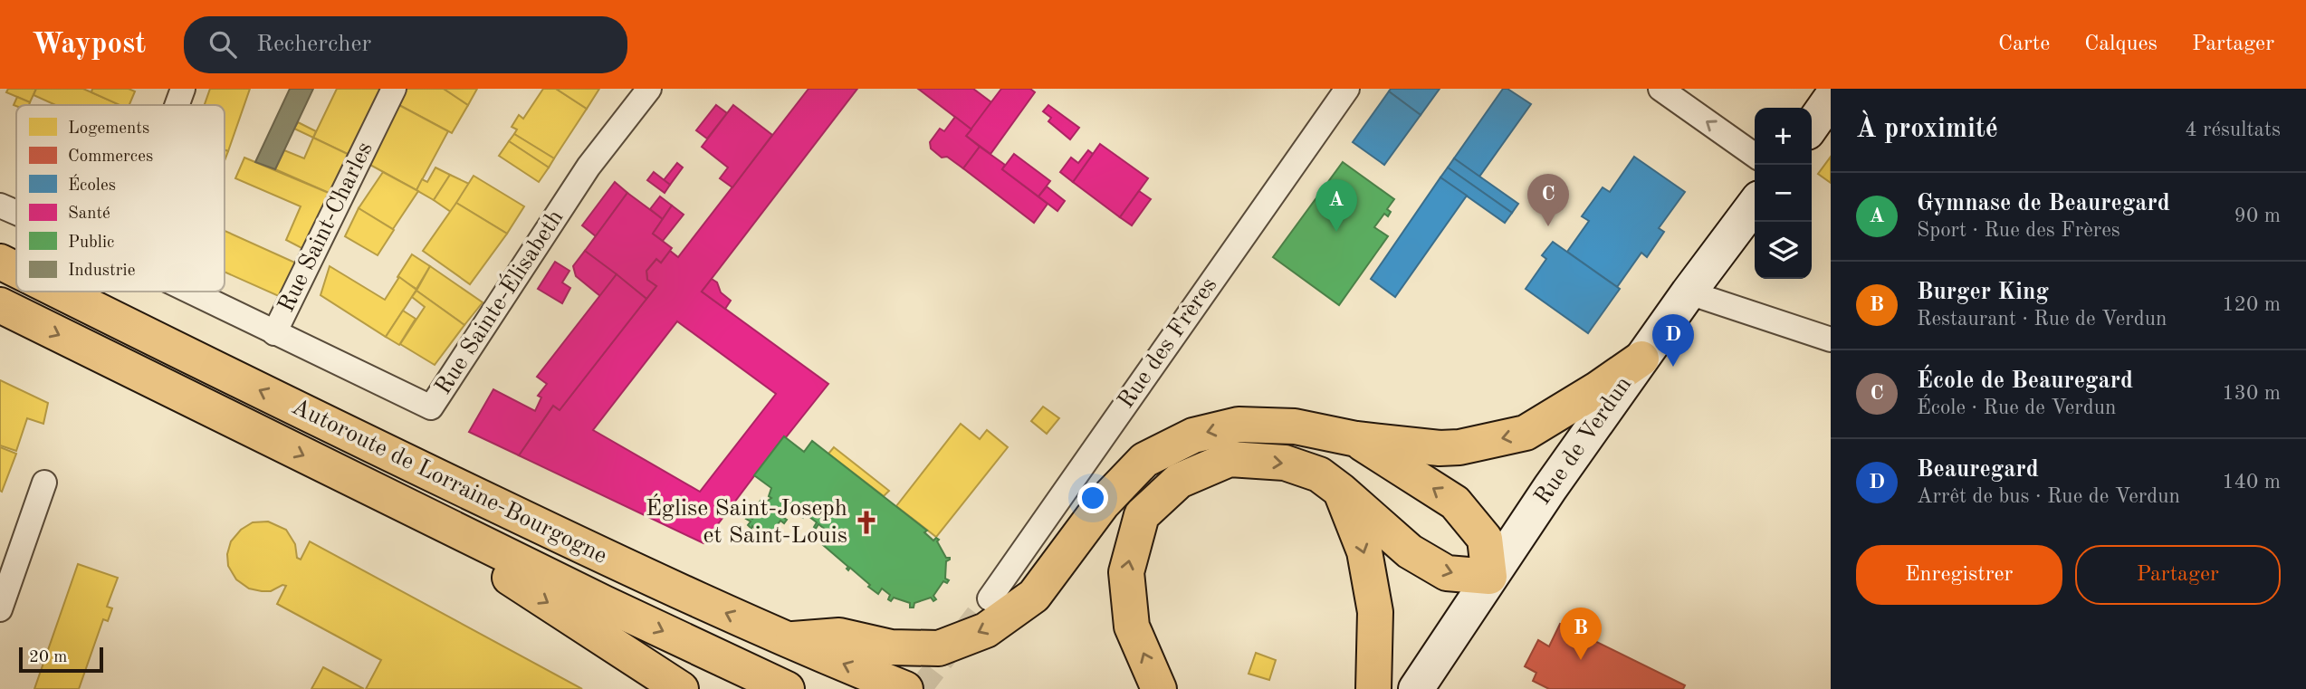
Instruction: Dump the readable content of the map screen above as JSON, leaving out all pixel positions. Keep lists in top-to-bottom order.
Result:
{
  "streets": {
    "highway": ["Autoroute de Lorraine-Bourgogne"],
    "main road": ["Rue de Verdun"],
    "street": ["Rue Saint-Charles", "Rue Sainte-Élisabeth", "Rue des Frères"]
  },
  "crossings": [
    ["Rue Saint-Charles", "Rue Sainte-Élisabeth"]
  ],
  "places": {
    "church": ["Église Saint-Joseph et Saint-Louis"]
  },
  "legend": [
    "Logements",
    "Commerces",
    "Écoles",
    "Santé",
    "Public",
    "Industrie"
  ],
  "scale_bar": "20 m",
  "page": {
    "header": "Waypost",
    "search": "Rechercher",
    "nav": ["Carte", "Calques", "Partager"],
    "heading": ["À proximité", "4 résultats"],
    "map_buttons": ["+", "−"],
    "list": [
      {
        "mark": "A",
        "name": "Gymnase de Beauregard",
        "note": "Sport · Rue des Frères",
        "value": "90 m"
      },
      {
        "mark": "B",
        "name": "Burger King",
        "note": "Restaurant · Rue de Verdun",
        "value": "120 m"
      },
      {
        "mark": "C",
        "name": "École de Beauregard",
        "note": "École · Rue de Verdun",
        "value": "130 m"
      },
      {
        "mark": "D",
        "name": "Beauregard",
        "note": "Arrêt de bus · Rue de Verdun",
        "value": "140 m"
      }
    ],
    "pins": [
      "C",
      "A",
      "D",
      "B"
    ],
    "buttons": ["Enregistrer", "Partager"],
    "scale": "20 m"
  }
}
